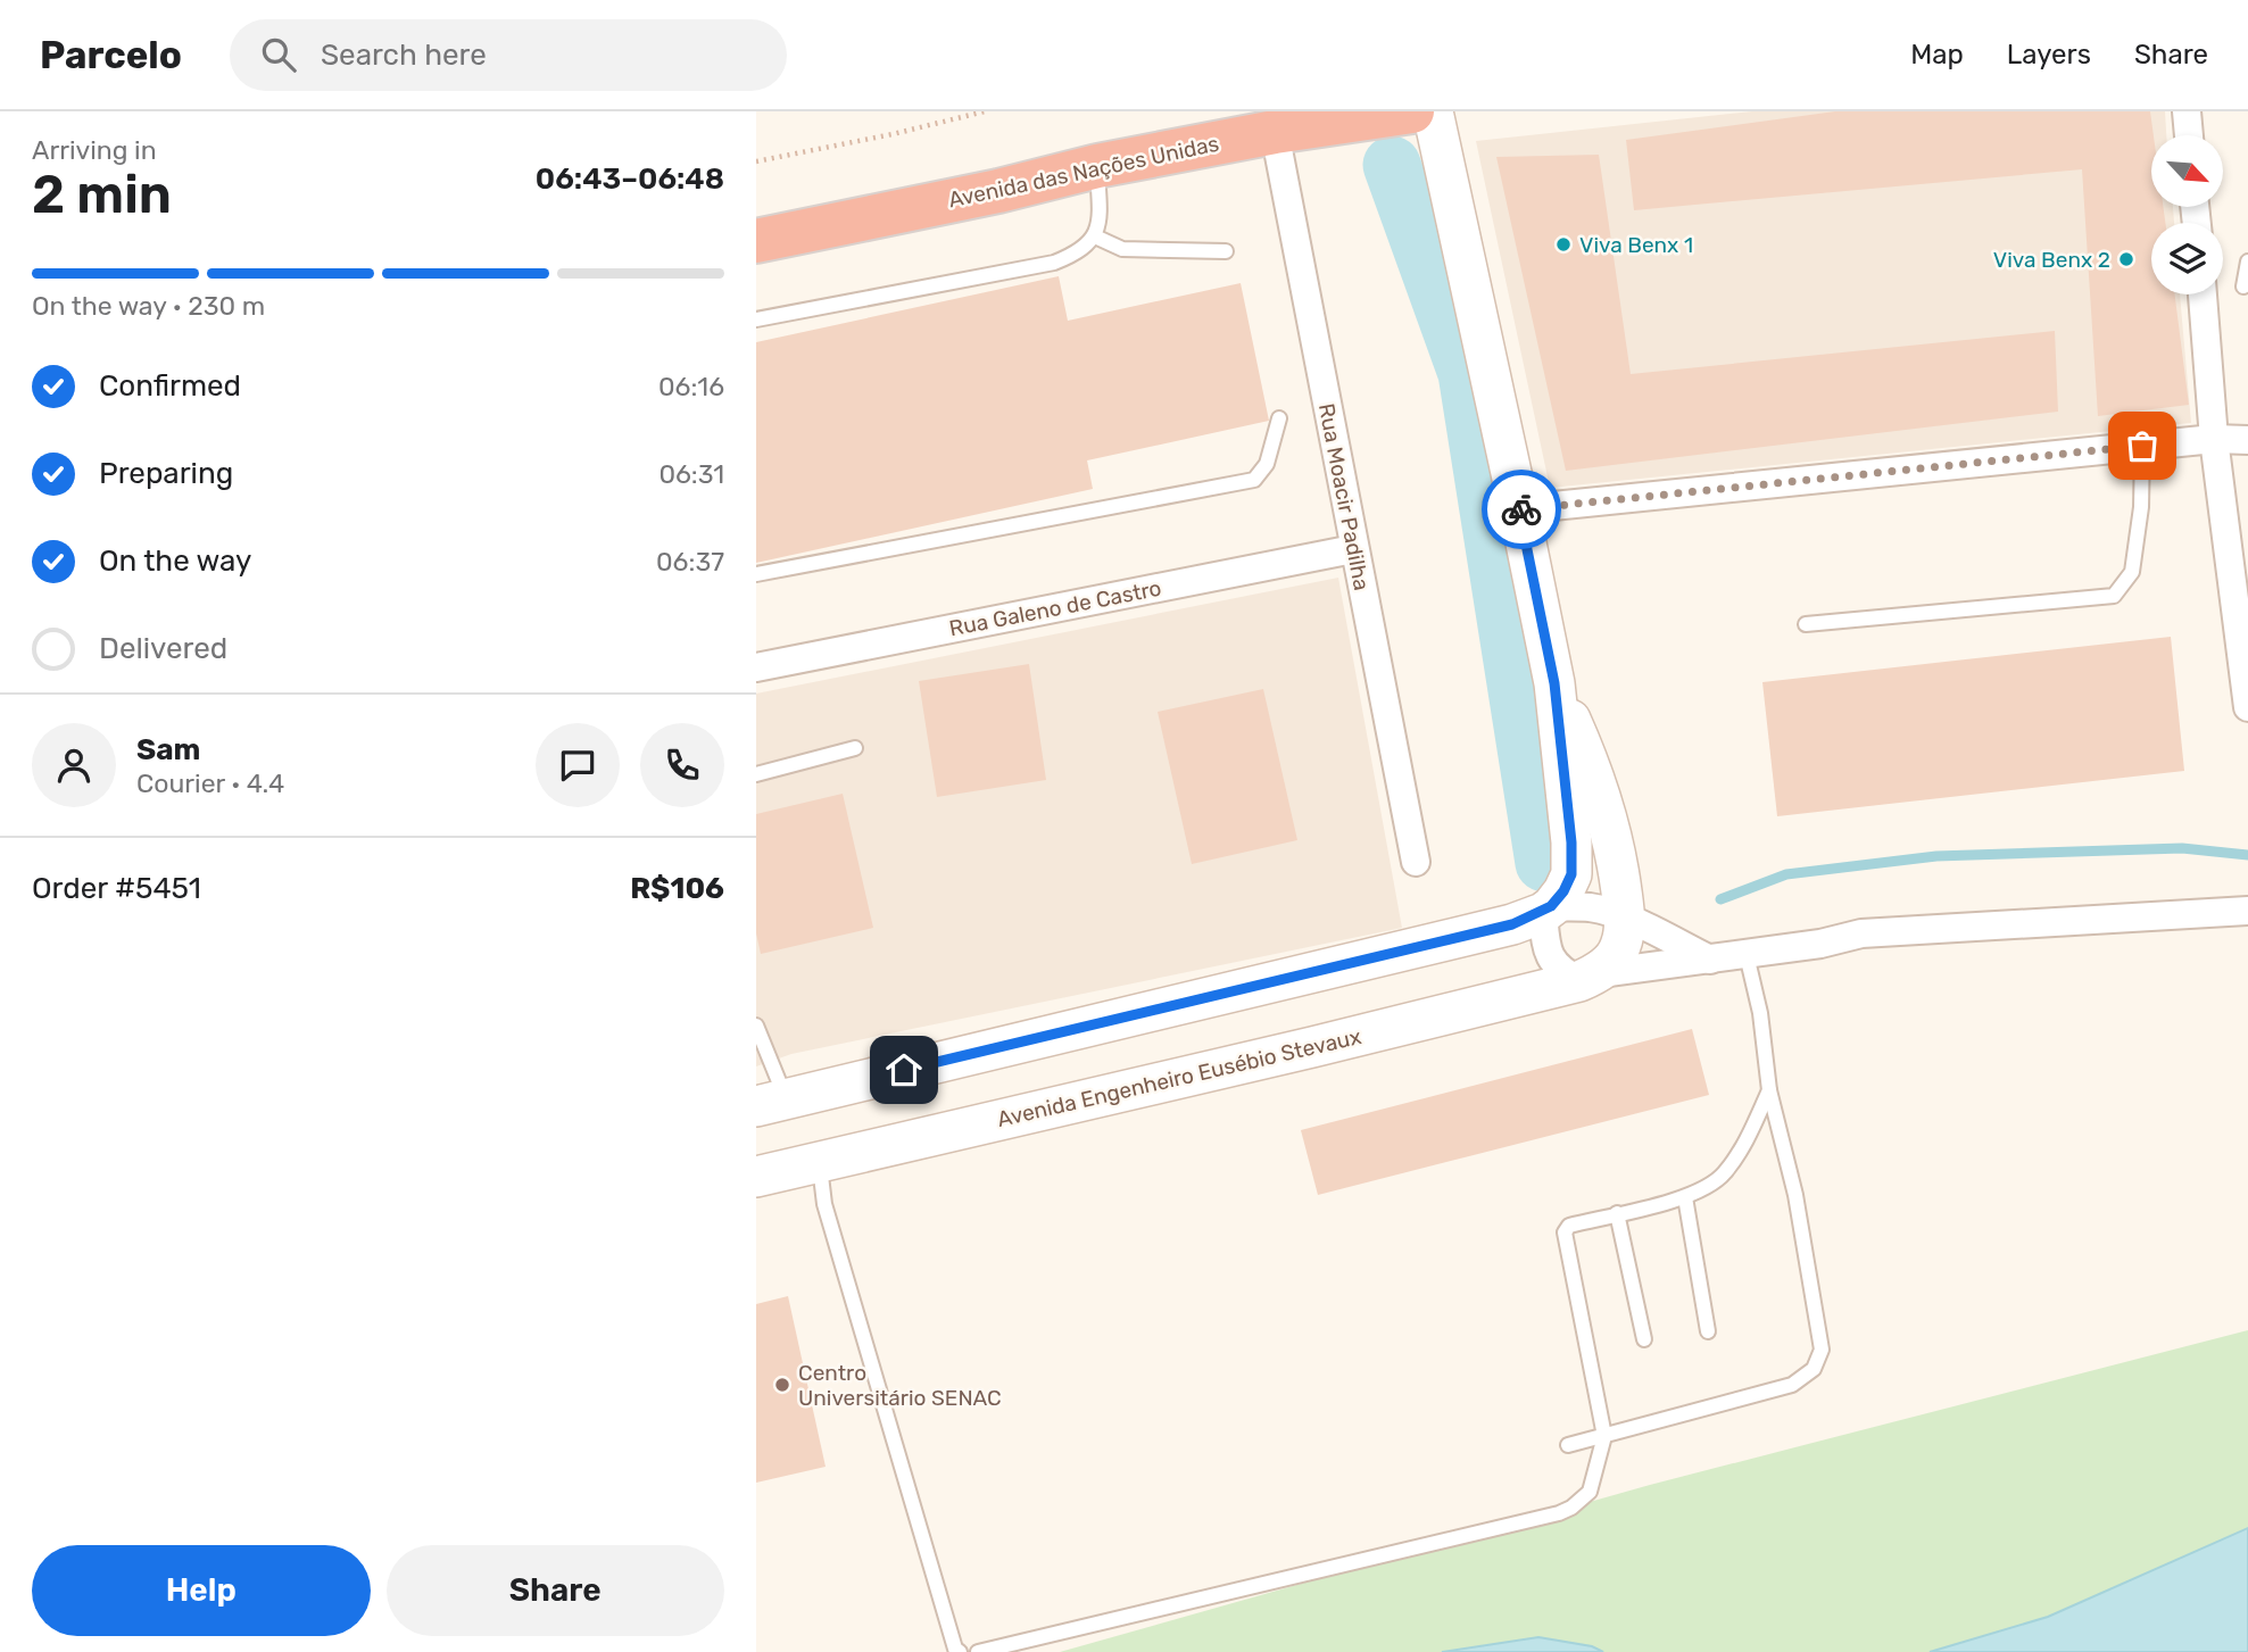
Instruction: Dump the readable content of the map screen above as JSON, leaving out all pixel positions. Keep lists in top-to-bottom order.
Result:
{
  "streets": {
    "highway": ["Avenida das Nações Unidas"],
    "main road": ["Avenida Engenheiro Eusébio Stevaux"],
    "street": ["Rua Moacir Padilha", "Rua Galeno de Castro"]
  },
  "crossings": [
    ["Avenida das Nações Unidas", "Rua Moacir Padilha"],
    ["Rua Moacir Padilha", "Rua Galeno de Castro"]
  ],
  "places": ["Viva Benx 1", "Viva Benx 2", "Centro Universitário SENAC"],
  "north": "bottom right",
  "page": {
    "header": "Parcelo",
    "search": "Search here",
    "nav": ["Map", "Layers", "Share"],
    "heading": ["2 min", "Arriving in", "06:43–06:48"],
    "panel": [
      "Sam",
      "Courier · 4.4",
      "Order #5451",
      "R$106"
    ],
    "bar": "On the way · 230 m",
    "list": [
      ["Confirmed", "06:16"],
      ["Preparing", "06:31"],
      ["On the way", "06:37"],
      "Delivered"
    ],
    "buttons": ["Help", "Share"]
  }
}
